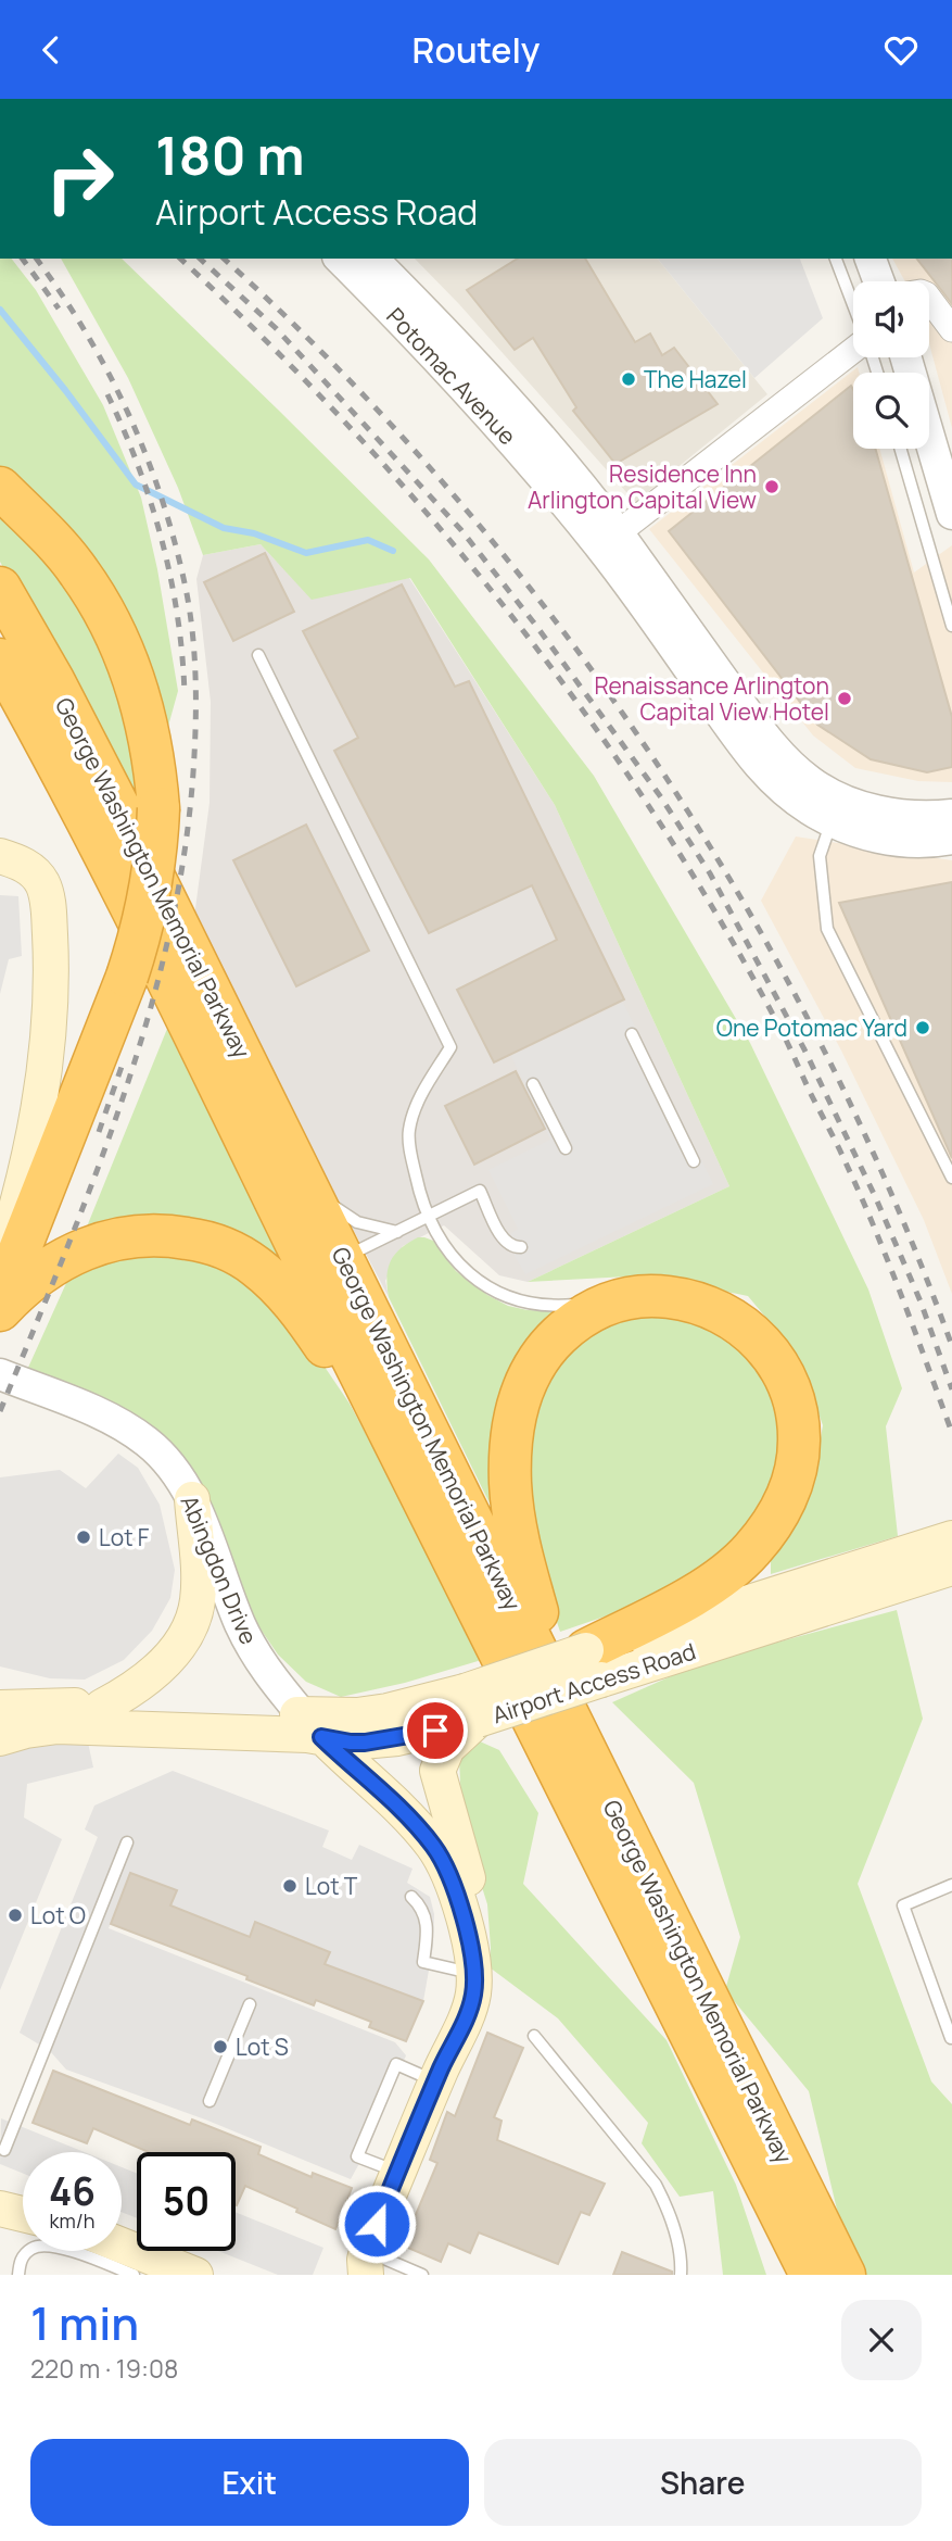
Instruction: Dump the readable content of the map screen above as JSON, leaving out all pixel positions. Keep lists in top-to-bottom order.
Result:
{
  "streets": {
    "highway": ["George Washington Memorial Parkway"],
    "main road": ["Abingdon Drive", "Airport Access Road"],
    "street": ["Potomac Avenue"]
  },
  "crossings": [
    ["Abingdon Drive", "Airport Access Road"]
  ],
  "places": [
    "The Hazel",
    "Residence Inn Arlington Capital View",
    "Renaissance Arlington Capital View Hotel",
    "One Potomac Yard",
    "Lot F",
    "Lot T",
    "Lot O",
    "Lot S"
  ],
  "page": {
    "header": "Routely",
    "turn": ["180 m", "Airport Access Road"],
    "speed": "46 km/h",
    "limit": "50",
    "heading": ["1 min", "220 m · 19:08"],
    "buttons": ["Exit", "Share"]
  }
}
